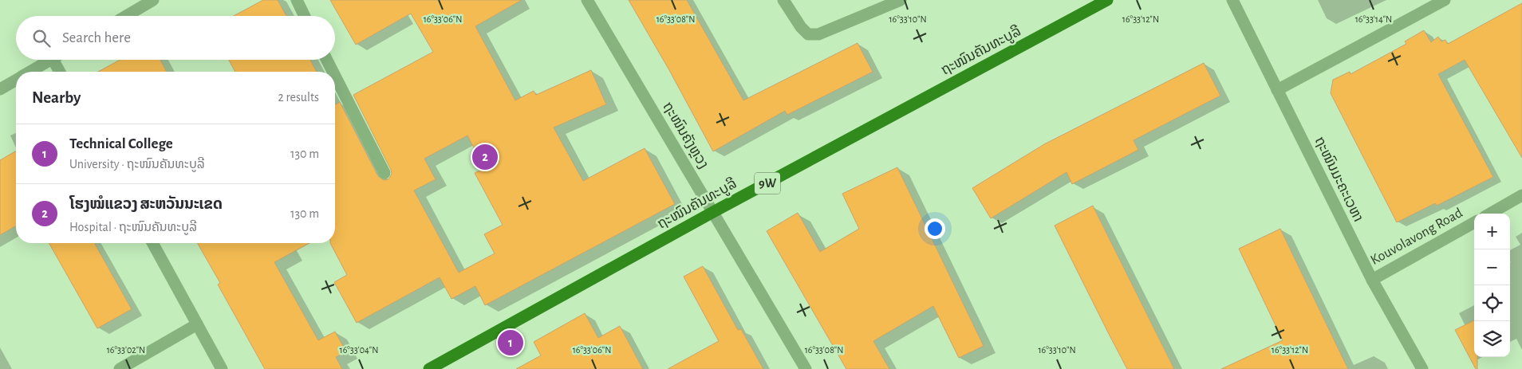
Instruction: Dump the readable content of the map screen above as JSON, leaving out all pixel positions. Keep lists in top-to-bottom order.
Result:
{
  "streets": {
    "main road": ["ຖະໜົນຄັນທະບູລີ", "9W"],
    "street": ["ຖະໜົນຄັງຫຼວງ", "ຖະໜົນມະຄະເວຫາ", "Kouvolavong Road"]
  },
  "crossings": [
    ["ຖະໜົນຄັນທະບູລີ", "ຖະໜົນຄັງຫຼວງ"],
    ["ຖະໜົນມະຄະເວຫາ", "Kouvolavong Road"]
  ],
  "page": {
    "search": "Search here",
    "heading": ["Nearby", "2 results"],
    "list": [
      {
        "mark": "1",
        "name": "Technical College",
        "note": "University · ຖະໜົນຄັນທະບູລີ",
        "value": "130 m"
      },
      {
        "mark": "2",
        "name": "ໂຮງໝໍແຂວງ ສະຫວັນນະເຂດ",
        "note": "Hospital · ຖະໜົນຄັນທະບູລີ",
        "value": "130 m"
      }
    ],
    "pins": ["2", "1"],
    "map_buttons": ["+", "−"]
  },
  "coordinates": [
    "16°33'06\"N",
    "16°33'08\"N",
    "16°33'12\"N",
    "16°33'14\"N",
    "16°33'10\"N",
    "16°33'02\"N",
    "16°33'04\"N"
  ]
}
